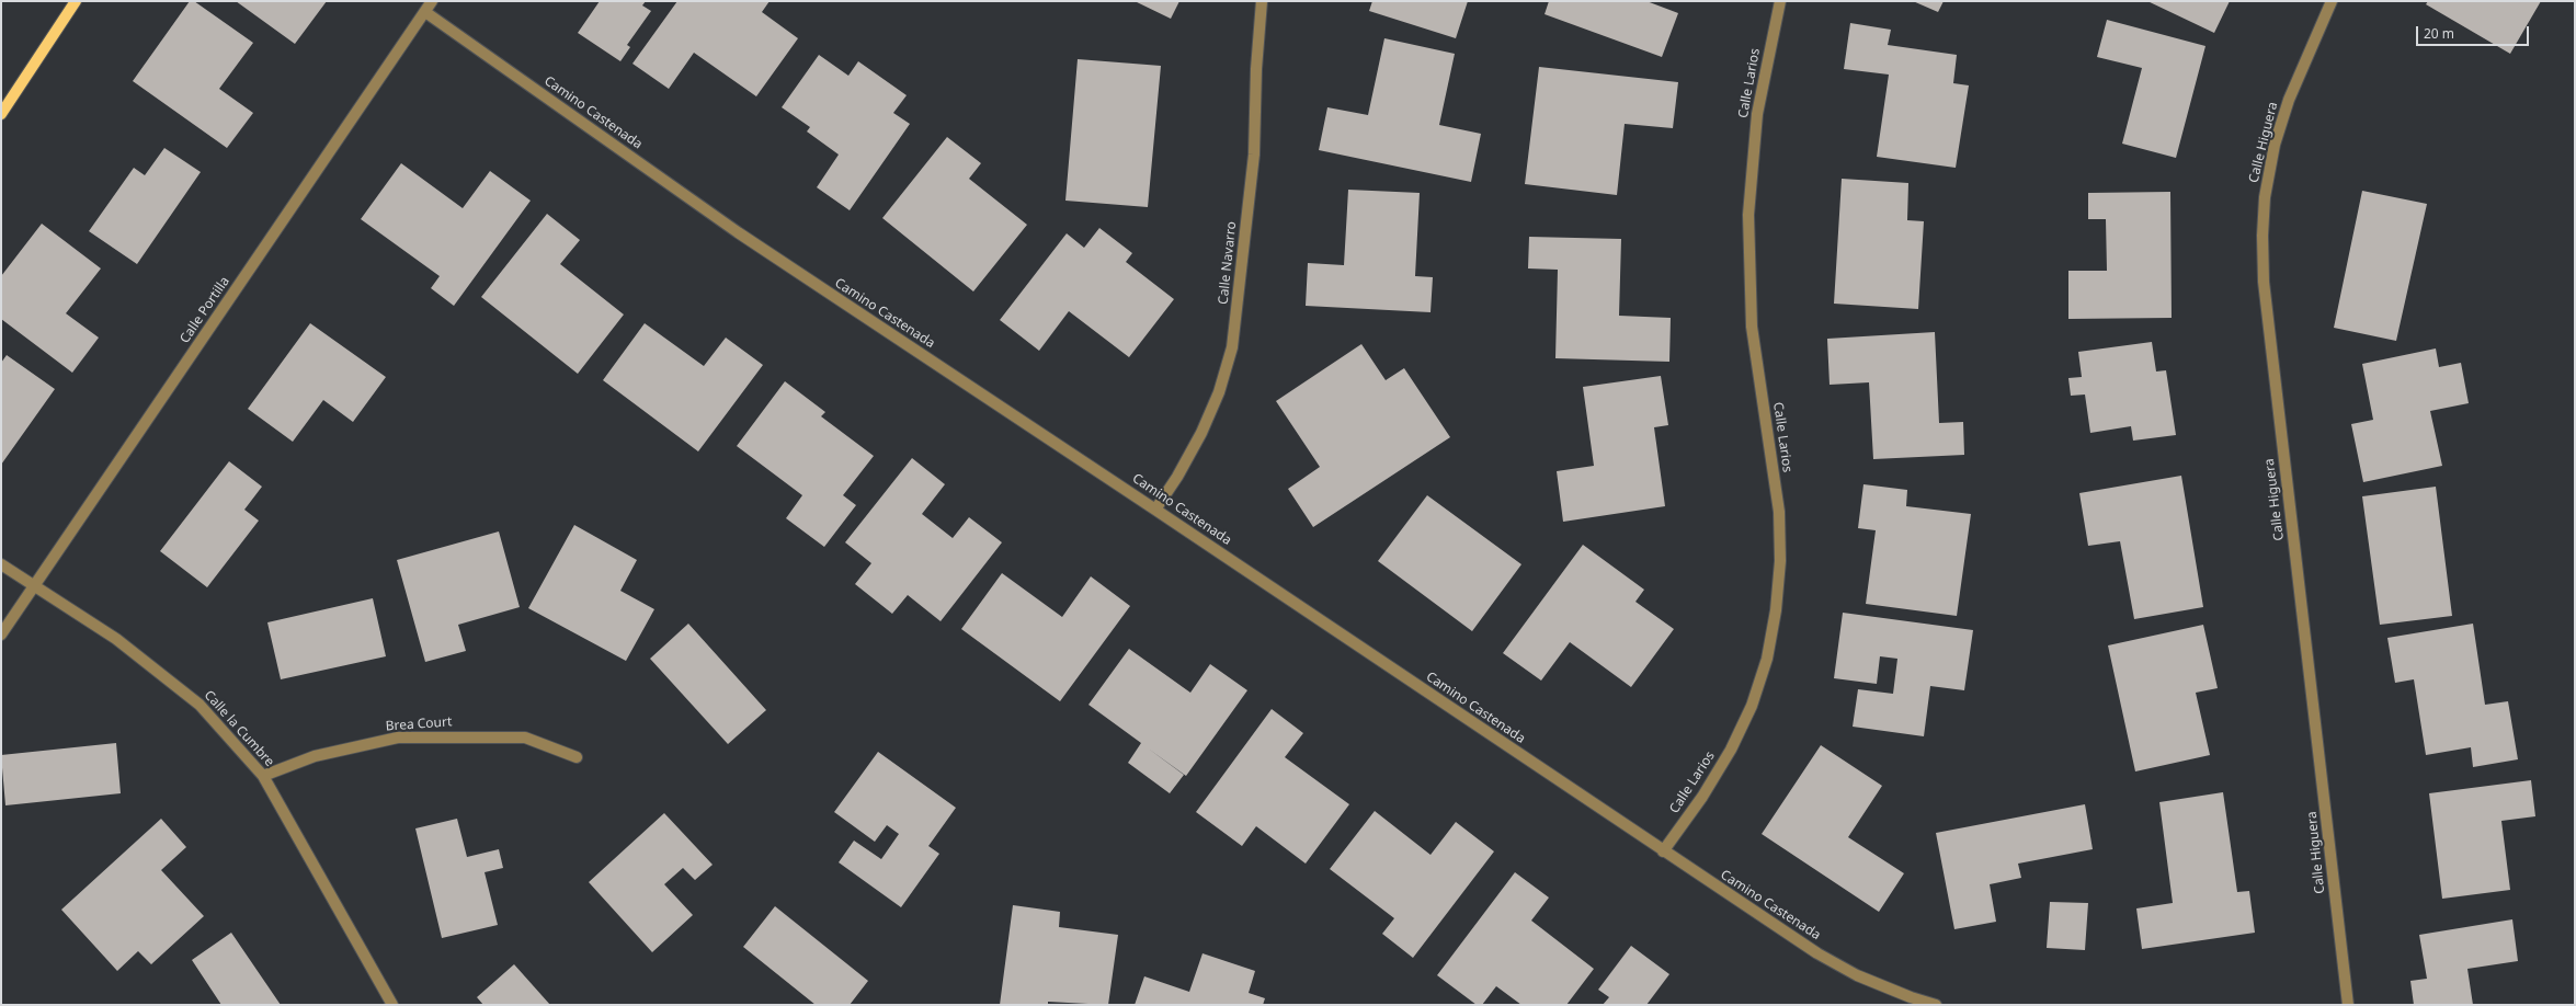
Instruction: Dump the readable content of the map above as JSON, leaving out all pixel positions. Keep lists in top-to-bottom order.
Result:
{
  "streets": {
    "street": [
      "Calle Larios",
      "Camino Castenada",
      "Calle Higuera",
      "Calle Navarro",
      "Calle Portilla",
      "Brea Court",
      "Calle la Cumbre"
    ]
  },
  "crossings": [
    ["Calle Larios", "Camino Castenada"],
    ["Camino Castenada", "Calle Navarro"],
    ["Camino Castenada", "Calle Portilla"],
    ["Calle Portilla", "Calle la Cumbre"],
    ["Brea Court", "Calle la Cumbre"]
  ],
  "scale_bar": "20 m"
}
